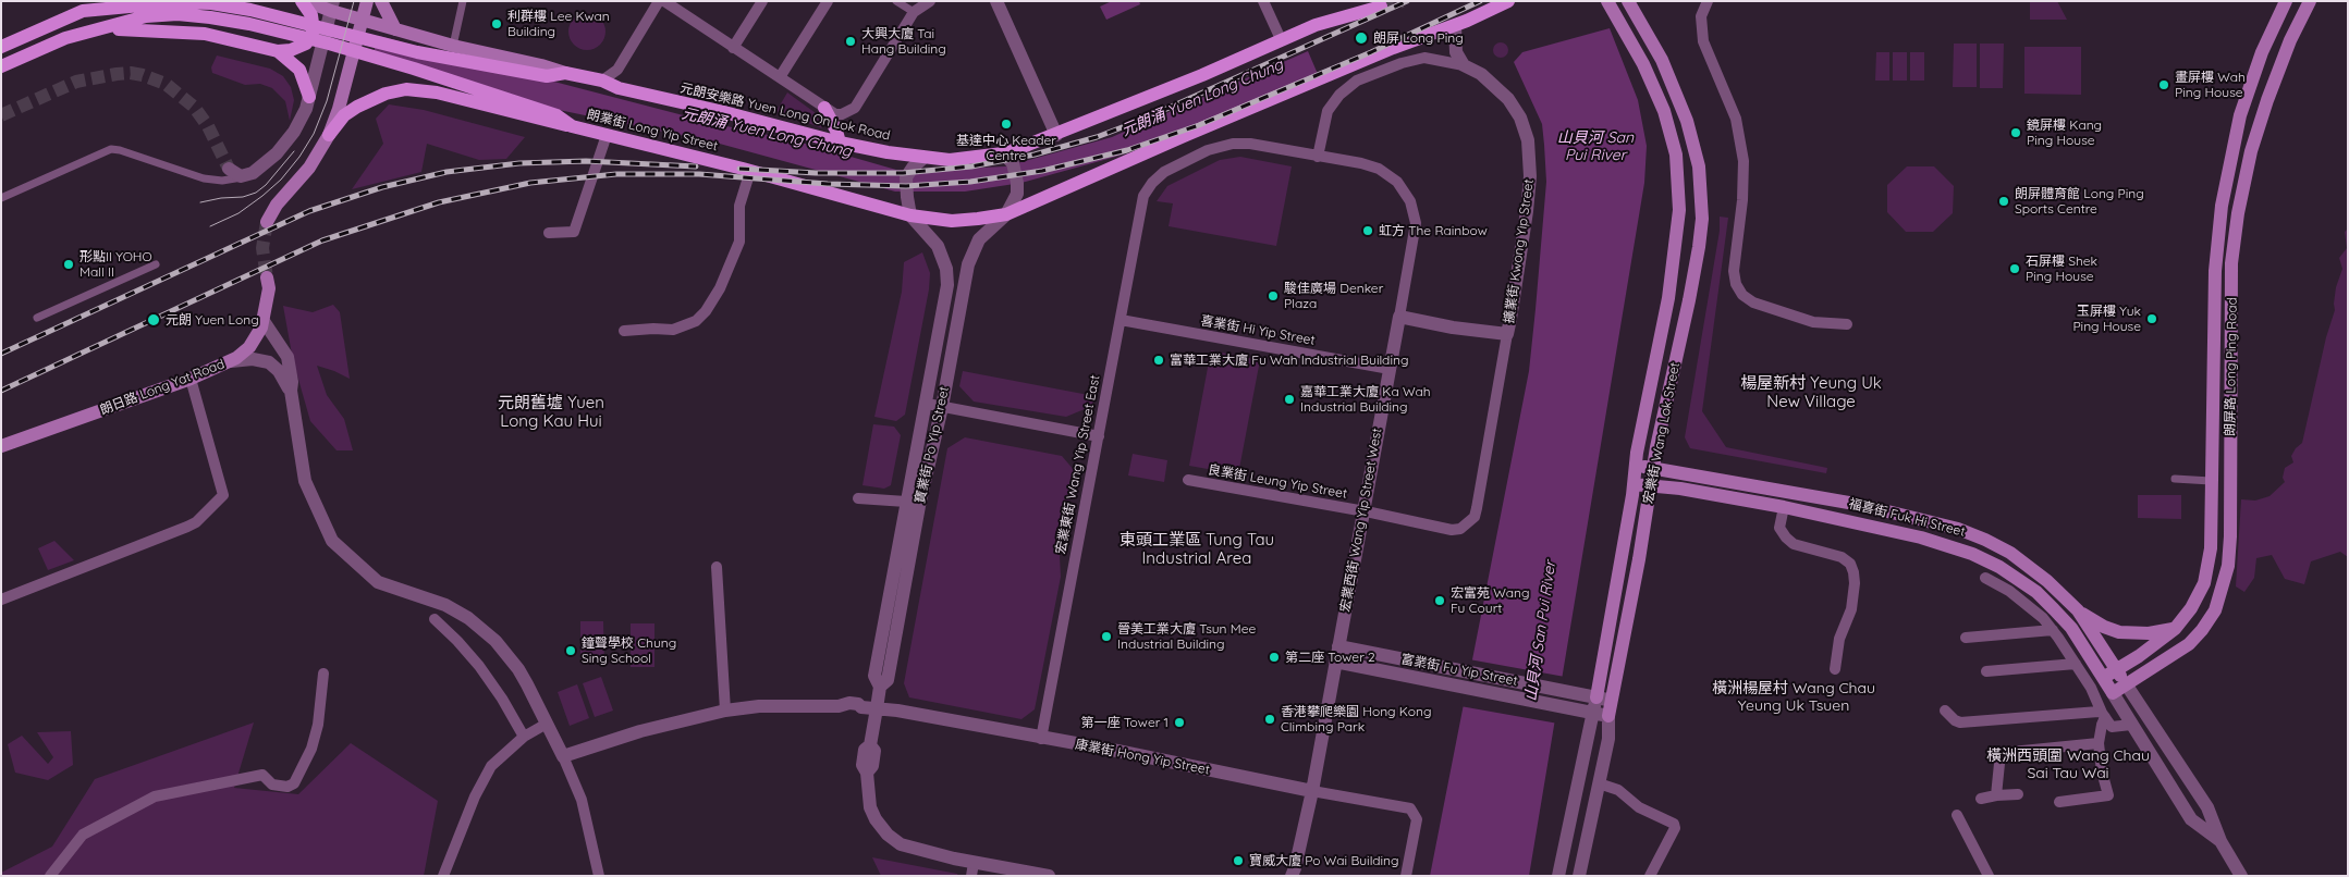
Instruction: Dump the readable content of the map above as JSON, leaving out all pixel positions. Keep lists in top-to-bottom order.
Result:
{
  "streets": {
    "main road": [
      "元朗安樂路 Yuen Long On Lok Road",
      "朗業街 Long Yip Street",
      "朗屏路 Long Ping Road",
      "朗日路 Long Yat Road",
      "宏樂街 Wang Lok Street",
      "福喜街 Fuk Hi Street"
    ],
    "street": [
      "擴業街 Kwong Yip Street",
      "喜業街 Hi Yip Street",
      "寶業街 Po Yip Street",
      "宏業東街 Wang Yip Street East",
      "良業街 Leung Yip Street",
      "宏業西街 Wang Yip Street West",
      "富業街 Fu Yip Street",
      "康業街 Hong Yip Street"
    ]
  },
  "crossings": [
    ["元朗安樂路 Yuen Long On Lok Road", "朗業街 Long Yip Street"],
    ["朗業街 Long Yip Street", "寶業街 Po Yip Street"],
    ["擴業街 Kwong Yip Street", "良業街 Leung Yip Street"],
    ["擴業街 Kwong Yip Street", "宏業西街 Wang Yip Street West"],
    ["喜業街 Hi Yip Street", "宏業東街 Wang Yip Street East"],
    ["喜業街 Hi Yip Street", "宏業西街 Wang Yip Street West"],
    ["朗屏路 Long Ping Road", "福喜街 Fuk Hi Street"],
    ["宏樂街 Wang Lok Street", "福喜街 Fuk Hi Street"],
    ["宏樂街 Wang Lok Street", "富業街 Fu Yip Street"],
    ["寶業街 Po Yip Street", "康業街 Hong Yip Street"],
    ["宏業東街 Wang Yip Street East", "宏業西街 Wang Yip Street West"],
    ["宏業東街 Wang Yip Street East", "康業街 Hong Yip Street"],
    ["良業街 Leung Yip Street", "宏業西街 Wang Yip Street West"],
    ["宏業西街 Wang Yip Street West", "富業街 Fu Yip Street"],
    ["宏業西街 Wang Yip Street West", "康業街 Hong Yip Street"]
  ],
  "districts": [
    "楊屋新村 Yeung Uk New Village",
    "元朗舊墟 Yuen Long Kau Hui",
    "東頭工業區 Tung Tau Industrial Area",
    "橫洲楊屋村 Wang Chau Yeung Uk Tsuen",
    "橫洲西頭圍 Wang Chau Sai Tau Wai"
  ],
  "water": ["元朗涌 Yuen Long Chung", "山貝河 San Pui River"],
  "places": [
    "利群樓 Lee Kwan Building",
    "朗屏 Long Ping",
    "大興大廈 Tai Hang Building",
    "畫屏樓 Wah Ping House",
    "基達中心 Keader Centre",
    "鏡屏樓 Kang Ping House",
    "朗屏體育館 Long Ping Sports Centre",
    "虹方 The Rainbow",
    "形點II YOHO Mall II",
    "石屏樓 Shek Ping House",
    "駿佳廣場 Denker Plaza",
    "玉屏樓 Yuk Ping House",
    "元朗 Yuen Long",
    "富華工業大廈 Fu Wah Industrial Building",
    "嘉華工業大廈 Ka Wah Industrial Building",
    "宏富苑 Wang Fu Court",
    "晉美工業大廈 Tsun Mee Industrial Building",
    "鐘聲學校 Chung Sing School",
    "第二座 Tower 2",
    "香港攀爬樂園 Hong Kong Climbing Park",
    "第一座 Tower 1",
    "寶威大廈 Po Wai Building"
  ]
}
